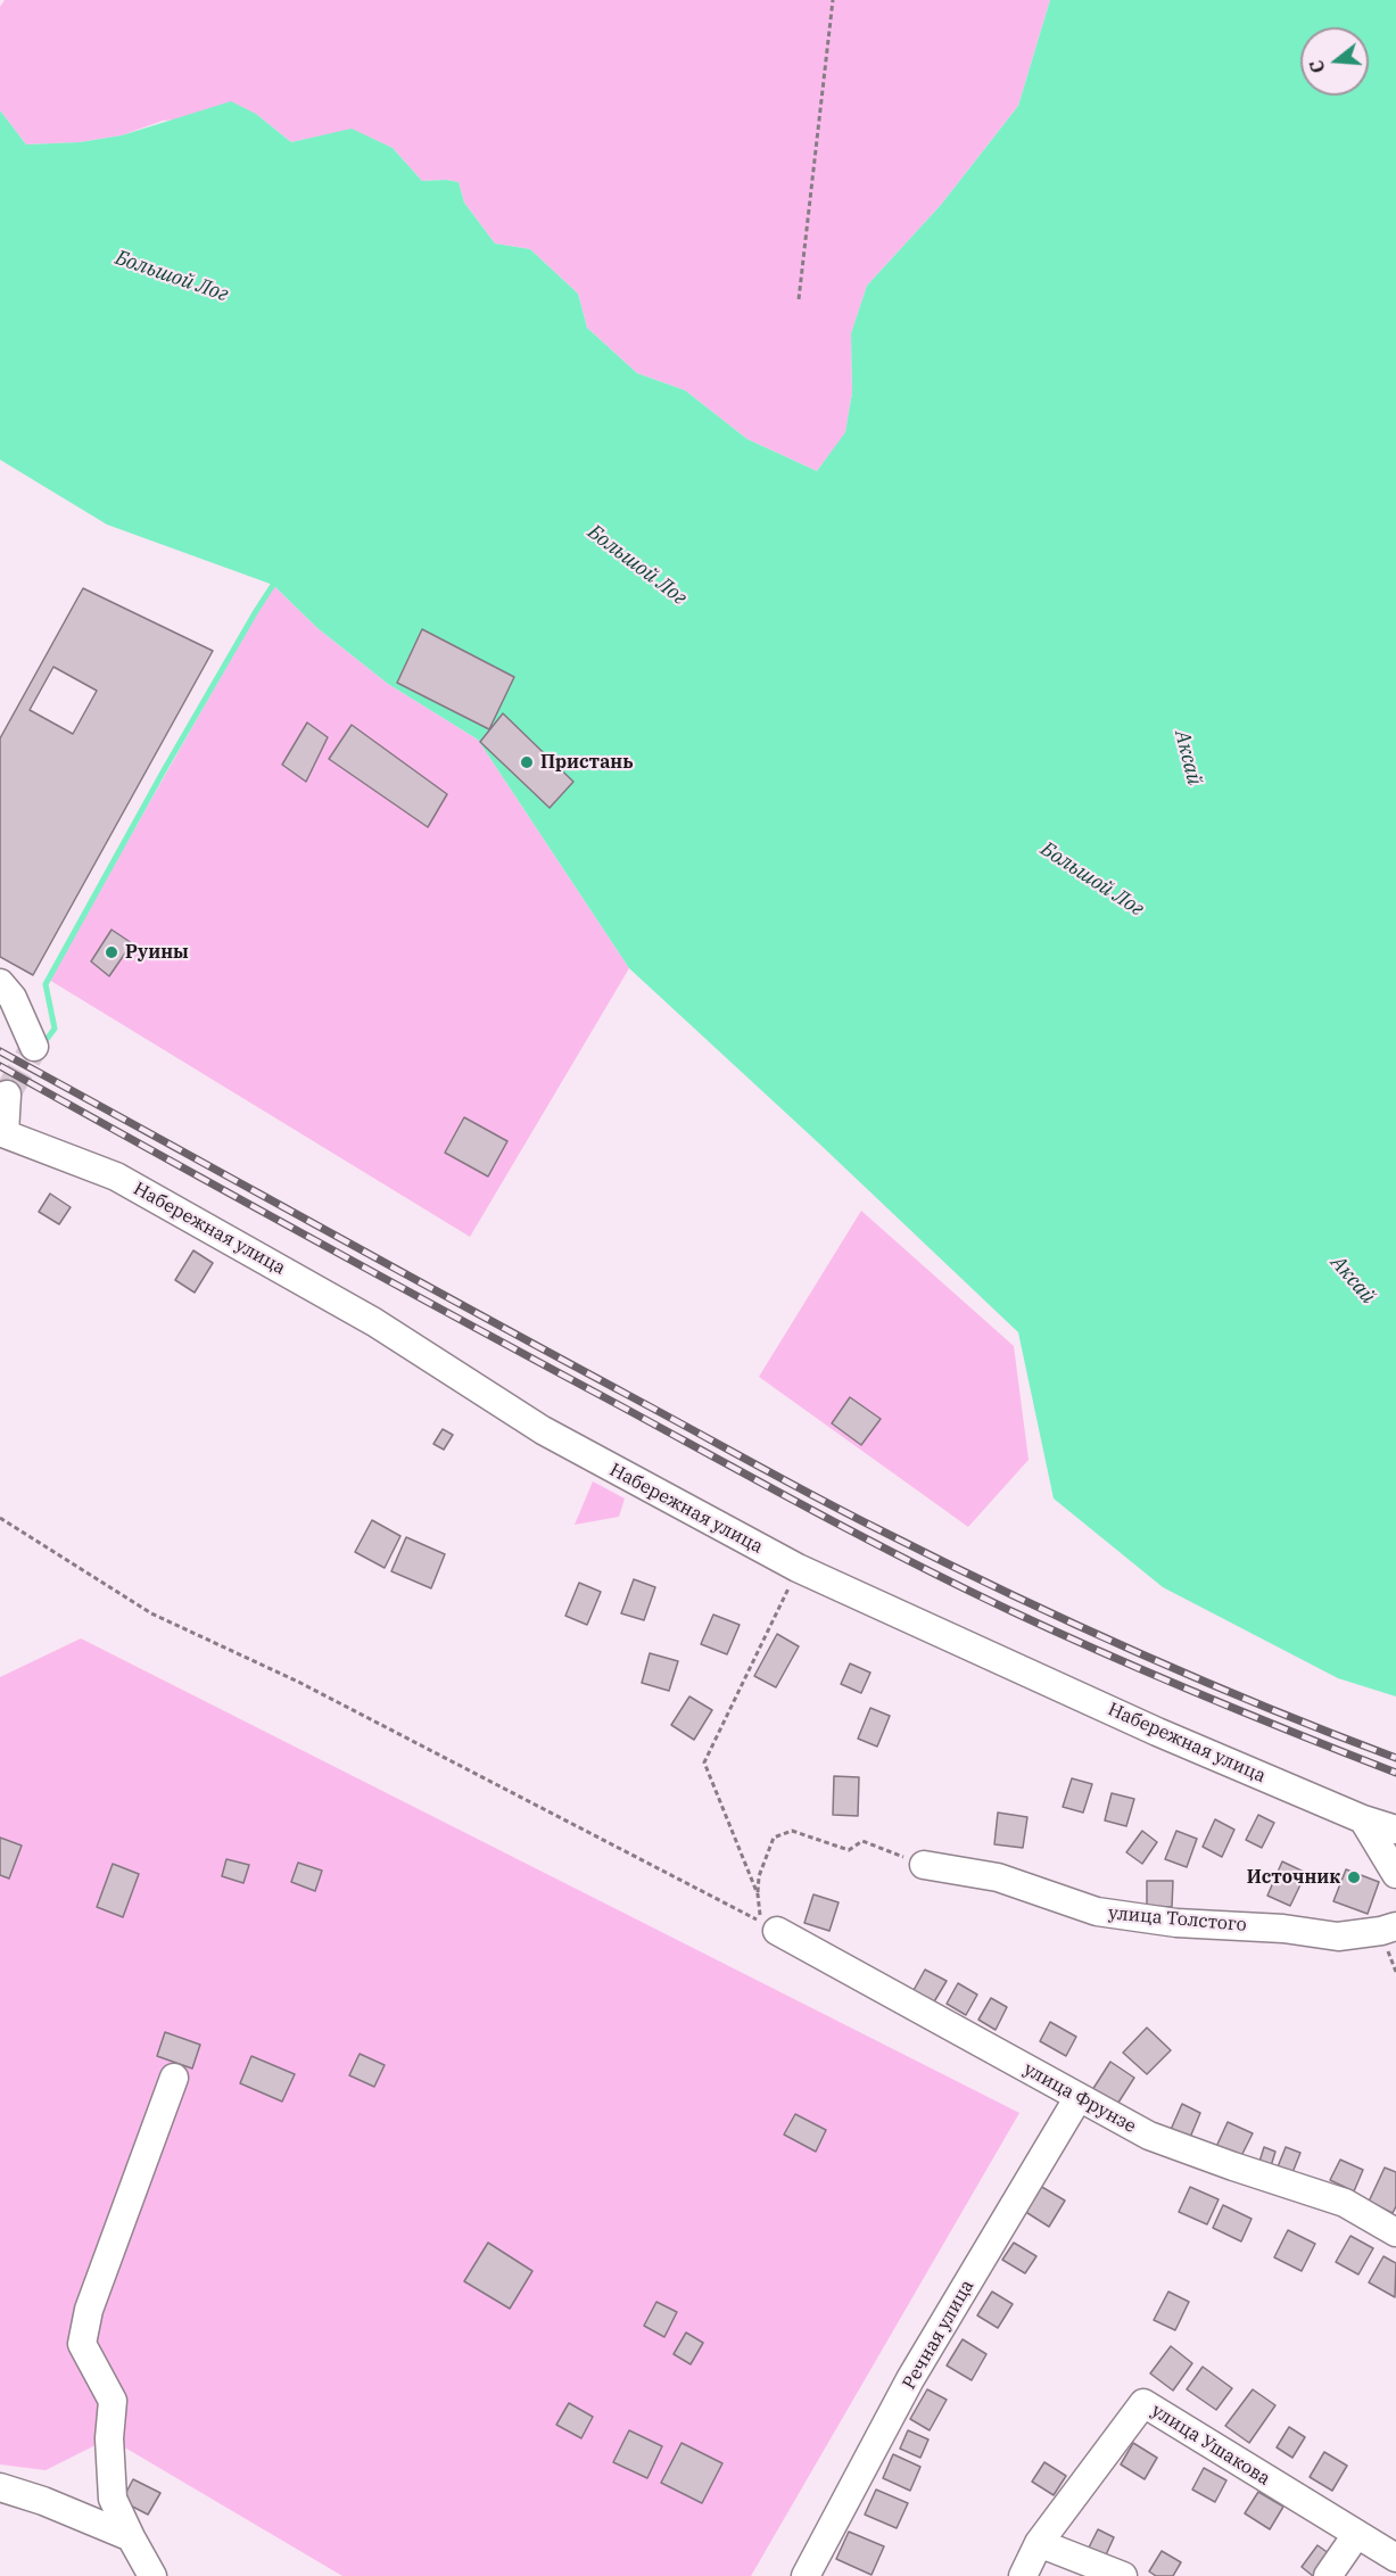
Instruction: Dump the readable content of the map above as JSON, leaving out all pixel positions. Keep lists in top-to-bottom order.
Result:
{
  "streets": {
    "street": [
      "Набережная улица",
      "улица Толстого",
      "улица Фрунзе",
      "Речная улица",
      "улица Ушакова"
    ]
  },
  "crossings": [
    ["улица Фрунзе", "Речная улица"]
  ],
  "water": ["Большой Лог", "Аксай"],
  "places": ["Пристань", "Руины", "Источник"],
  "north": "left"
}
